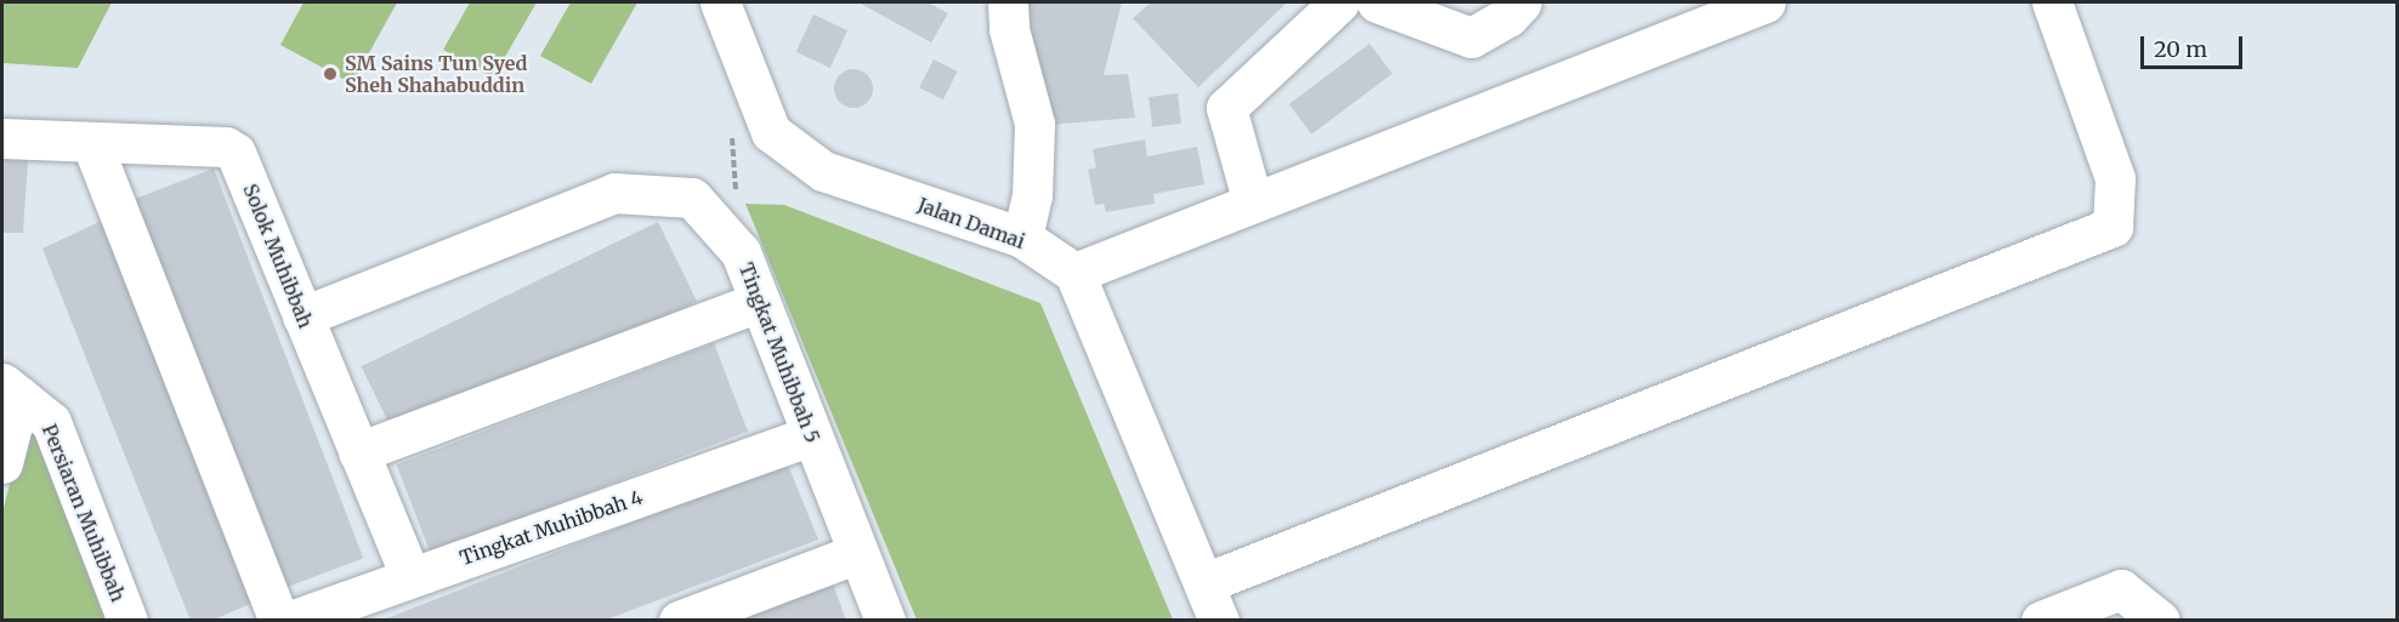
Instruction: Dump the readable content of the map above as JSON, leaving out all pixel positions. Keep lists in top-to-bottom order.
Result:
{
  "streets": {
    "street": [
      "Jalan Damai",
      "Solok Muhibbah",
      "Tingkat Muhibbah 5",
      "Persiaran Muhibbah",
      "Tingkat Muhibbah 4"
    ]
  },
  "crossings": [
    ["Solok Muhibbah", "Tingkat Muhibbah 5"],
    ["Solok Muhibbah", "Tingkat Muhibbah 4"],
    ["Tingkat Muhibbah 5", "Tingkat Muhibbah 4"]
  ],
  "places": ["SM Sains Tun Syed Sheh Shahabuddin"],
  "scale_bar": "20 m"
}
